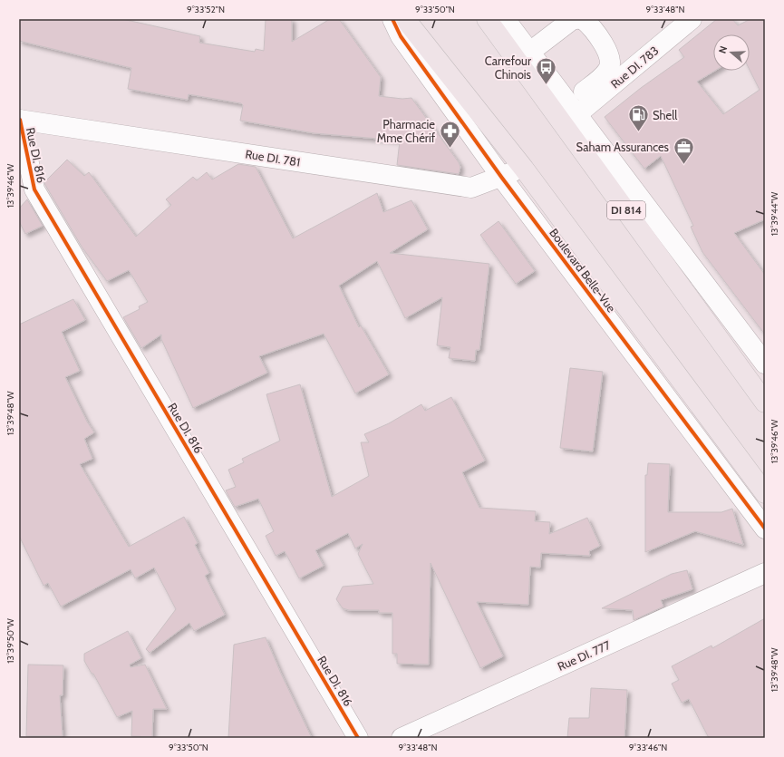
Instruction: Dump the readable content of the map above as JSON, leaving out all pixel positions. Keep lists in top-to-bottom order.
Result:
{
  "streets": {
    "main road": ["DI 814", "Boulevard Belle-Vue"],
    "street": [
      "Rue DI. 783",
      "Rue DI. 816",
      "Rue DI. 781",
      "Rue DI. 777"
    ]
  },
  "crossings": [
    ["Rue DI. 816", "Rue DI. 781"],
    ["Rue DI. 781", "Boulevard Belle-Vue"]
  ],
  "places": {
    "bus stop": ["Carrefour Chinois"],
    "fuel station": ["Shell"],
    "pharmacy": ["Pharmacie Mme Chérif"],
    "office": ["Saham Assurances"]
  },
  "north": "left",
  "coordinates": [
    "9°33'52\"N",
    "9°33'50\"N",
    "9°33'48\"N",
    "13°39'46\"W",
    "13°39'44\"W",
    "13°39'48\"W",
    "13°39'50\"W",
    "9°33'46\"N"
  ]
}
